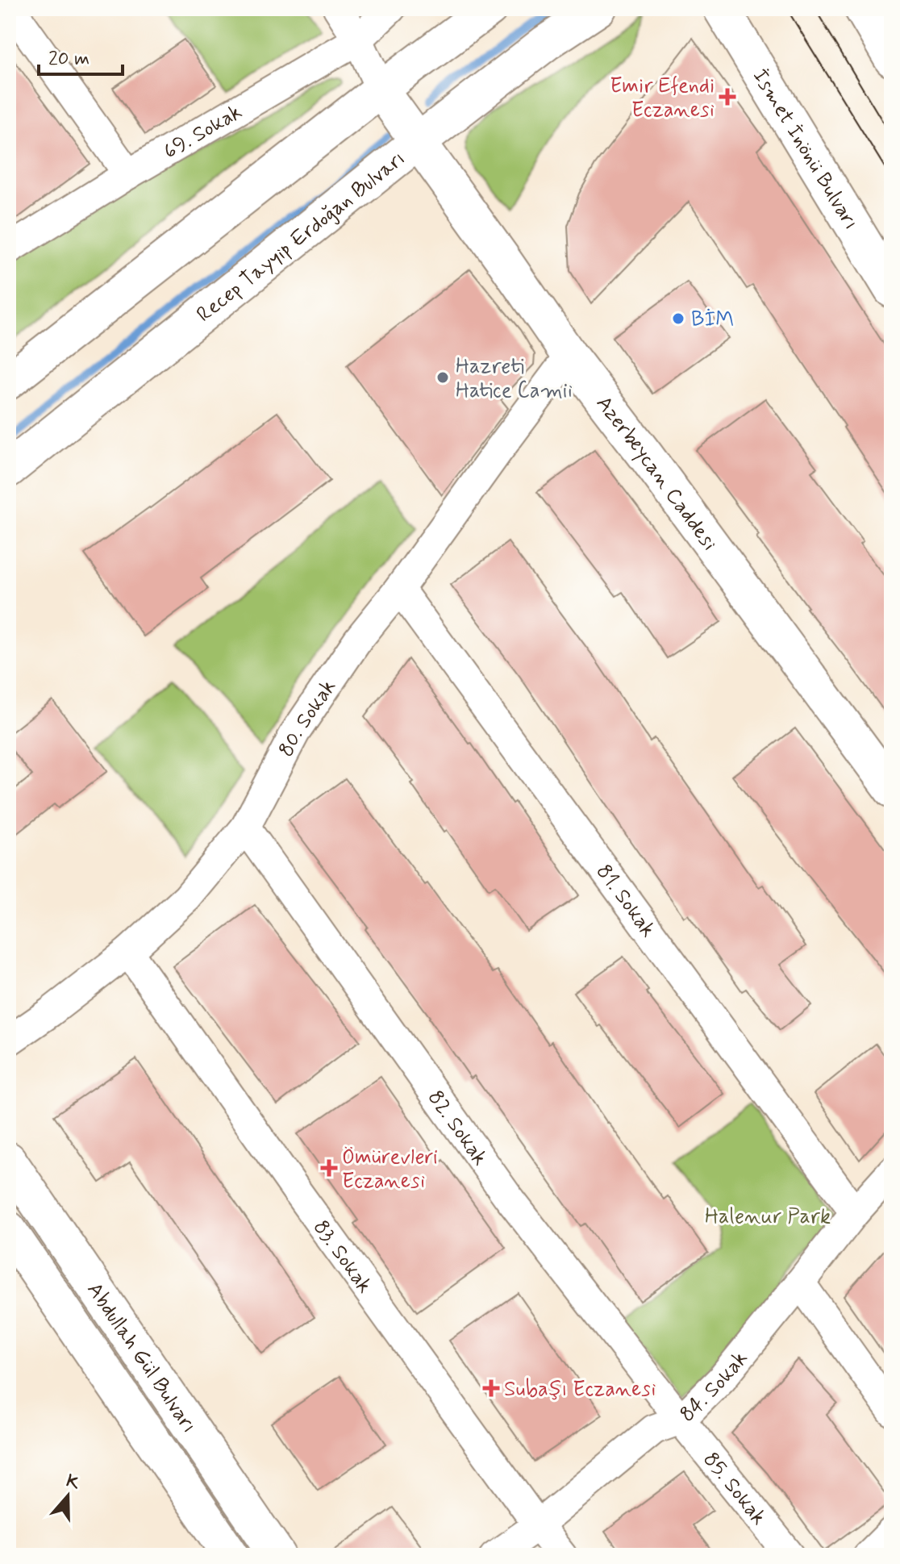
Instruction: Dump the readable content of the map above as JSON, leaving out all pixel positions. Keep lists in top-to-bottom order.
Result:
{
  "streets": {
    "main road": [
      "İsmet İnönü Bulvarı",
      "Recep Tayyip Erdoğan Bulvarı",
      "Azerbeycan Caddesi",
      "Abdullah Gül Bulvarı"
    ],
    "street": [
      "69. Sokak",
      "80. Sokak",
      "81. Sokak",
      "82. Sokak",
      "83. Sokak",
      "84. Sokak",
      "85. Sokak"
    ]
  },
  "crossings": [
    ["Recep Tayyip Erdoğan Bulvarı", "Azerbeycan Caddesi"],
    ["Azerbeycan Caddesi", "80. Sokak"],
    ["80. Sokak", "81. Sokak"],
    ["80. Sokak", "82. Sokak"],
    ["80. Sokak", "83. Sokak"],
    ["81. Sokak", "84. Sokak"],
    ["82. Sokak", "84. Sokak"],
    ["82. Sokak", "85. Sokak"],
    ["83. Sokak", "84. Sokak"],
    ["84. Sokak", "85. Sokak"]
  ],
  "parks": ["Halenur Park"],
  "places": {
    "health": ["Emir Efendi Eczanesi", "Ömürevleri Eczanesi", "Subaşı Eczanesi"],
    "other": ["BİM", "Hazreti Hatice Camii"]
  },
  "scale_bar": "20 m",
  "north": "top"
}
